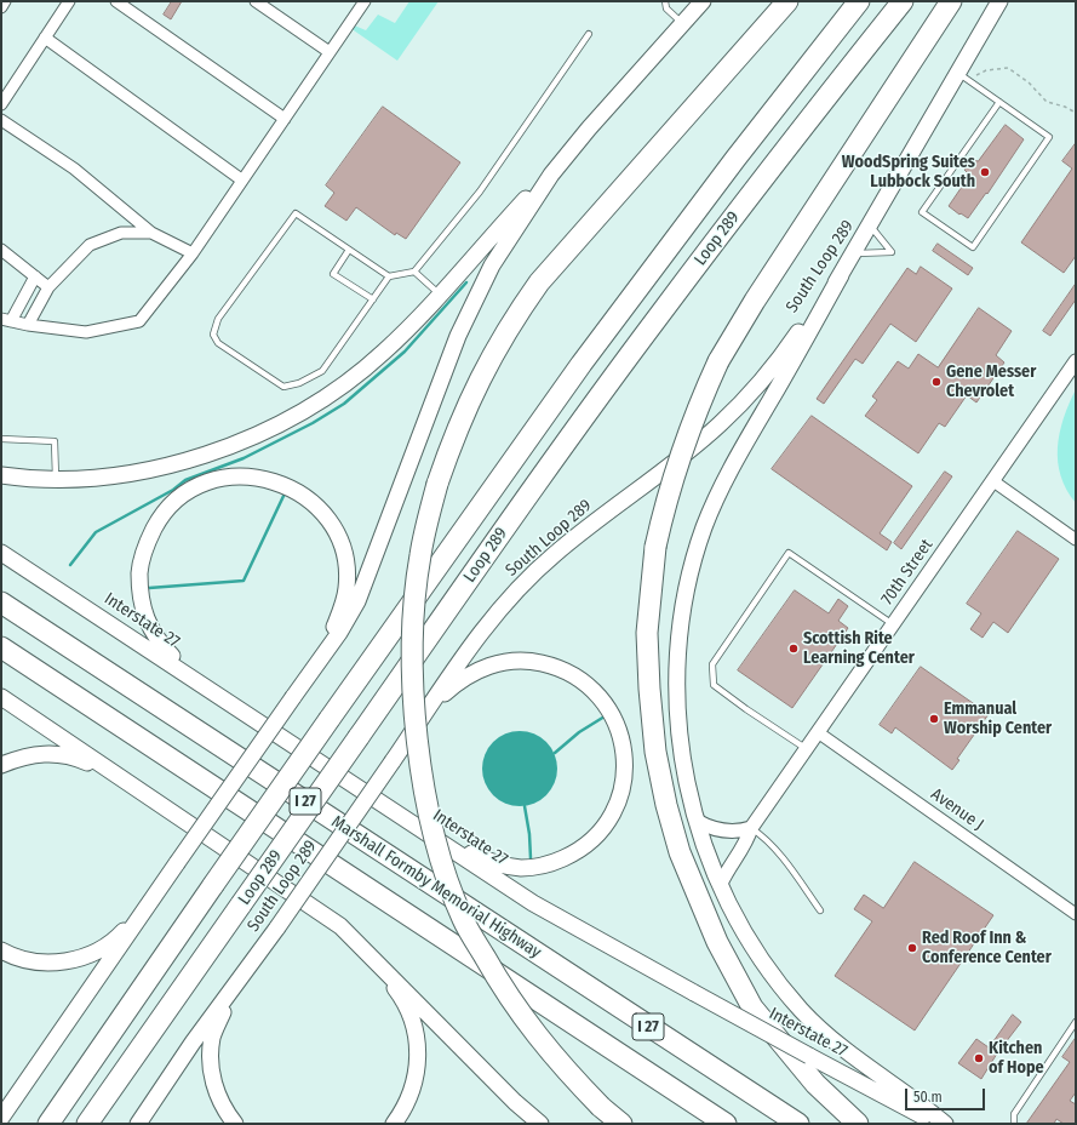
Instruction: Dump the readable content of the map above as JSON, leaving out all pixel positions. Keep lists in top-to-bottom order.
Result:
{
  "streets": {
    "highway": ["Loop 289", "I 27", "Marshall Formby Memorial Highway"],
    "main road": ["South Loop 289", "Interstate 27"],
    "street": ["70th Street", "Avenue J"]
  },
  "crossings": [
    ["70th Street", "Avenue J"]
  ],
  "places": [
    "WoodSpring Suites Lubbock South",
    "Gene Messer Chevrolet",
    "Scottish Rite Learning Center",
    "Emmanual Worship Center",
    "Red Roof Inn & Conference Center",
    "Kitchen of Hope"
  ],
  "scale_bar": "50 m"
}
